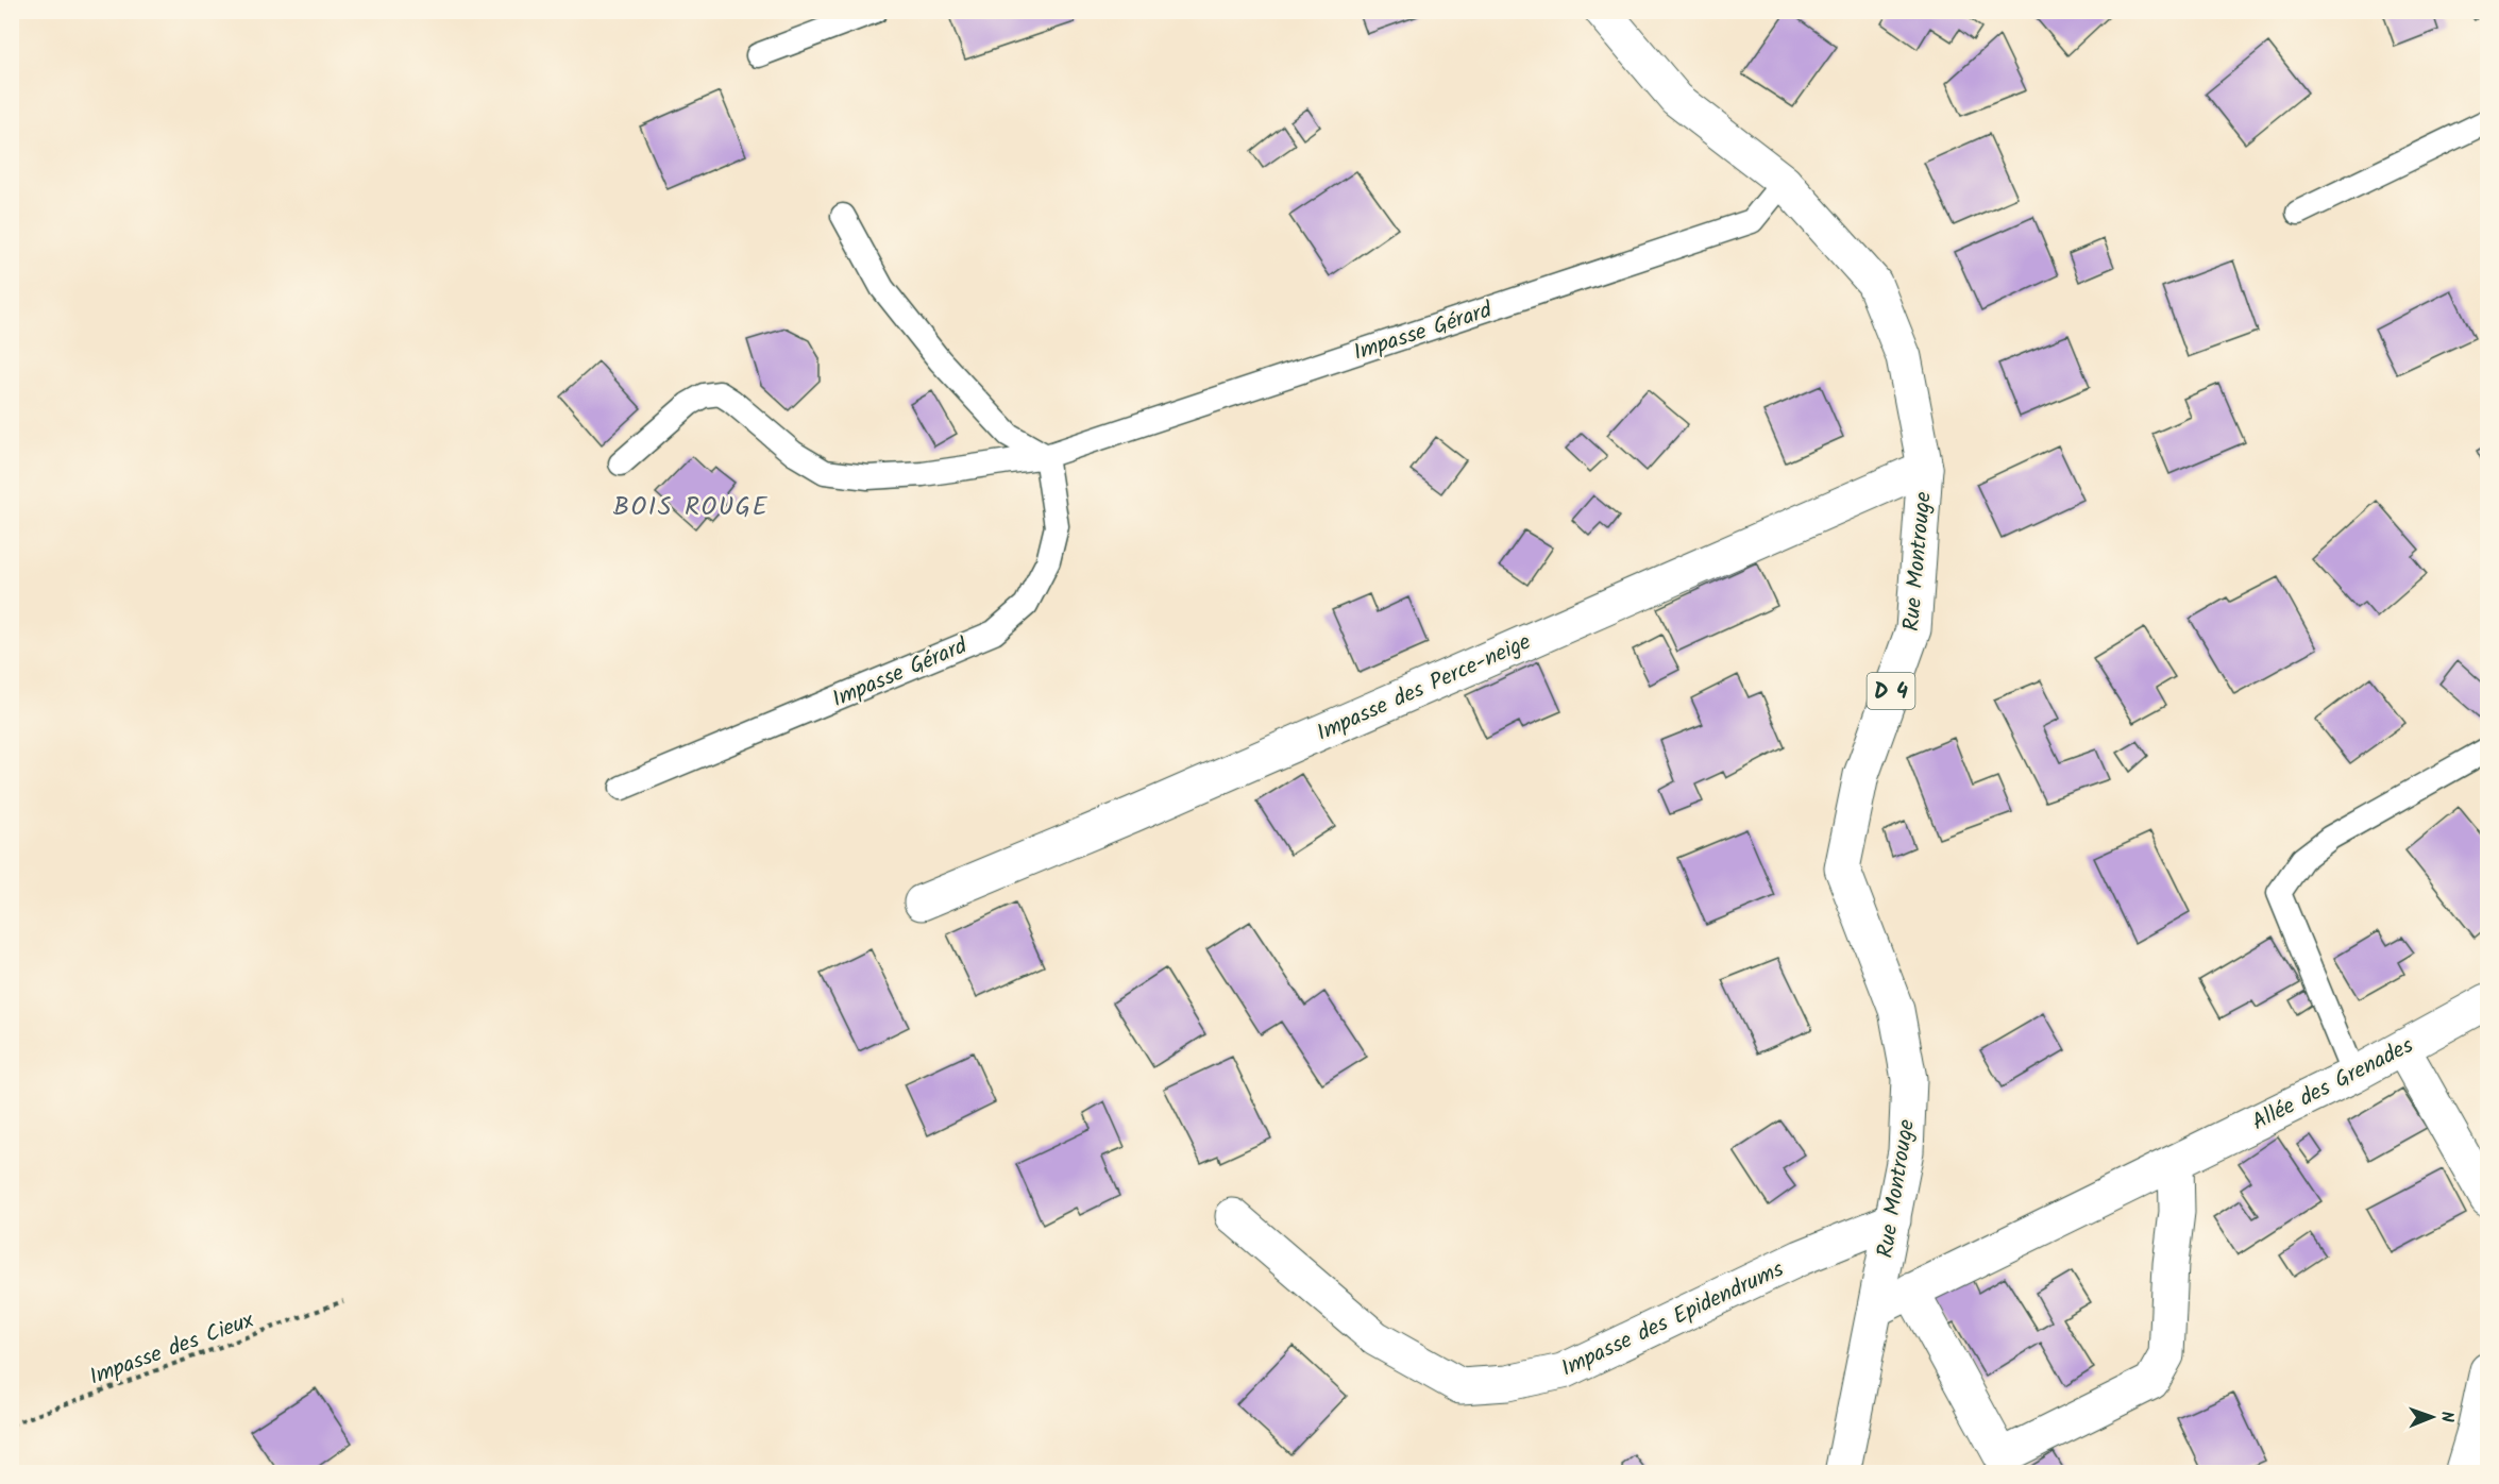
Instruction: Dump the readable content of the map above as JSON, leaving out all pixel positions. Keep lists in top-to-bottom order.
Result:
{
  "streets": {
    "street": [
      "Rue Montrouge",
      "Impasse des Perce-neige",
      "D 4",
      "Allée des Grenades",
      "Impasse des Epidendrums"
    ],
    "lane": ["Impasse Gérard"],
    "path": ["Impasse des Cieux"]
  },
  "crossings": [
    ["Impasse Gérard", "Rue Montrouge"],
    ["Rue Montrouge", "Impasse des Perce-neige"],
    ["Rue Montrouge", "Allée des Grenades"],
    ["Rue Montrouge", "Impasse des Epidendrums"]
  ],
  "districts": ["BOIS ROUGE"],
  "north": "right"
}
